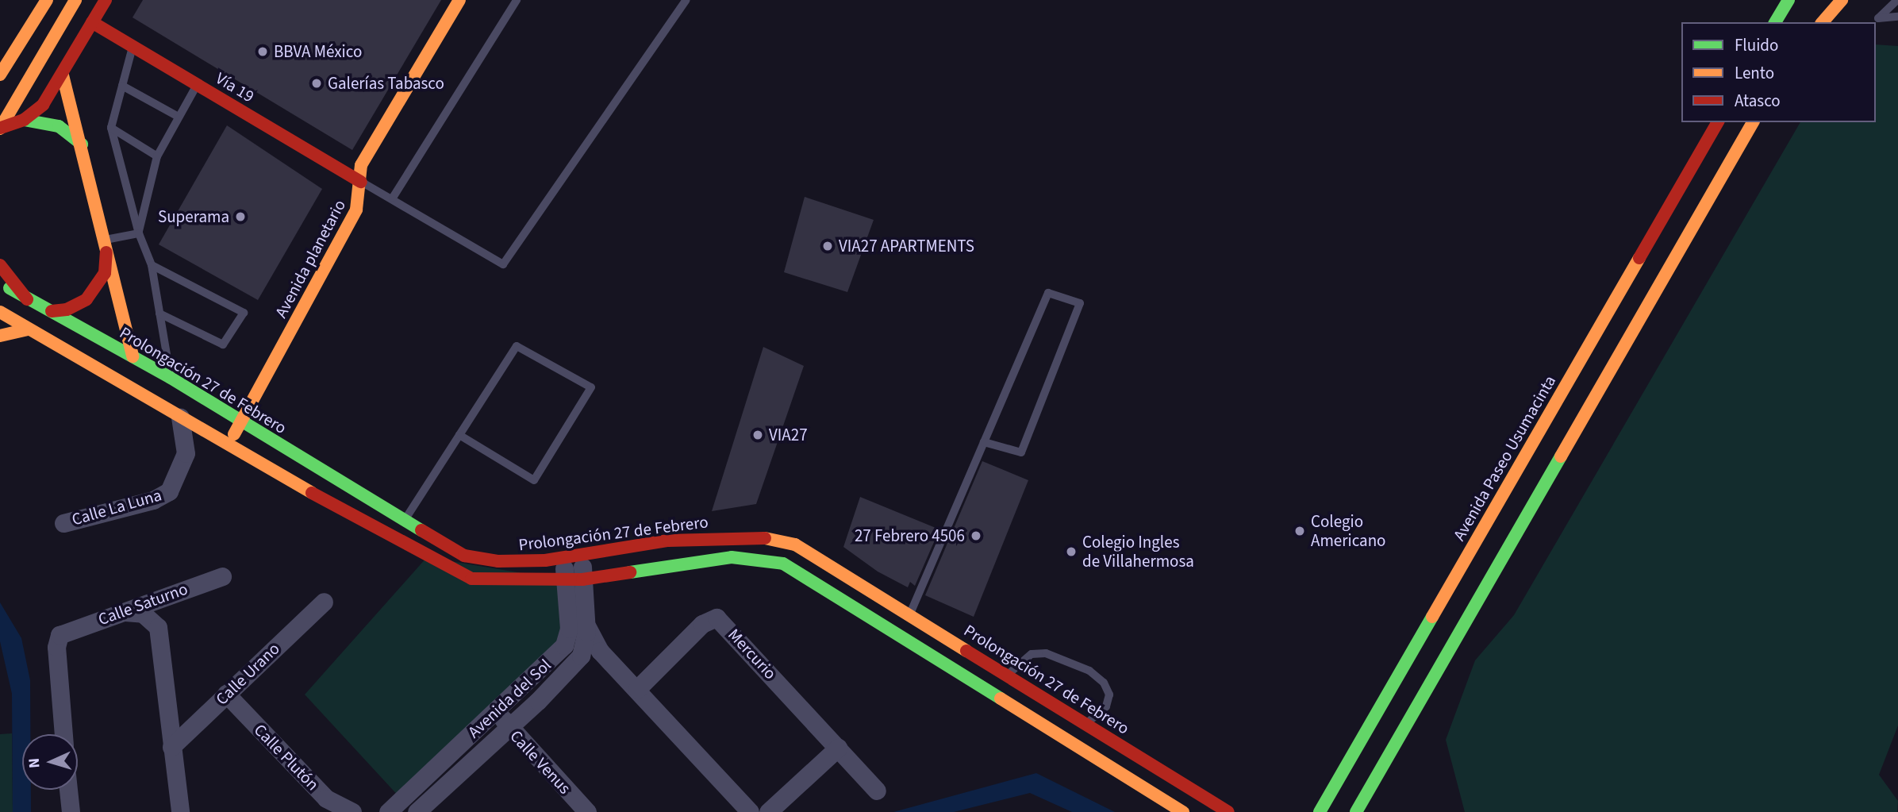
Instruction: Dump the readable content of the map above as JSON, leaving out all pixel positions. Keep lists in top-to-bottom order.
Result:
{
  "streets": {
    "main road": [
      "Vía 19",
      "Avenida planetario",
      "Prolongación 27 de Febrero",
      "Avenida Paseo Usumacinta"
    ],
    "street": [
      "Calle La Luna",
      "Calle Saturno",
      "Mercurio",
      "Calle Urano",
      "Avenida del Sol",
      "Calle Plutón",
      "Calle Venus"
    ]
  },
  "crossings": [
    ["Vía 19", "Avenida planetario"],
    ["Avenida planetario", "Prolongación 27 de Febrero"],
    ["Calle Urano", "Calle Plutón"],
    ["Avenida del Sol", "Calle Venus"]
  ],
  "places": [
    "BBVA México",
    "Galerías Tabasco",
    "Superama",
    "VIA27 APARTMENTS",
    "VIA27",
    "Colegio Americano",
    "27 Febrero 4506",
    "Colegio Ingles de Villahermosa"
  ],
  "legend": ["Fluido", "Lento", "Atasco"],
  "north": "left"
}
